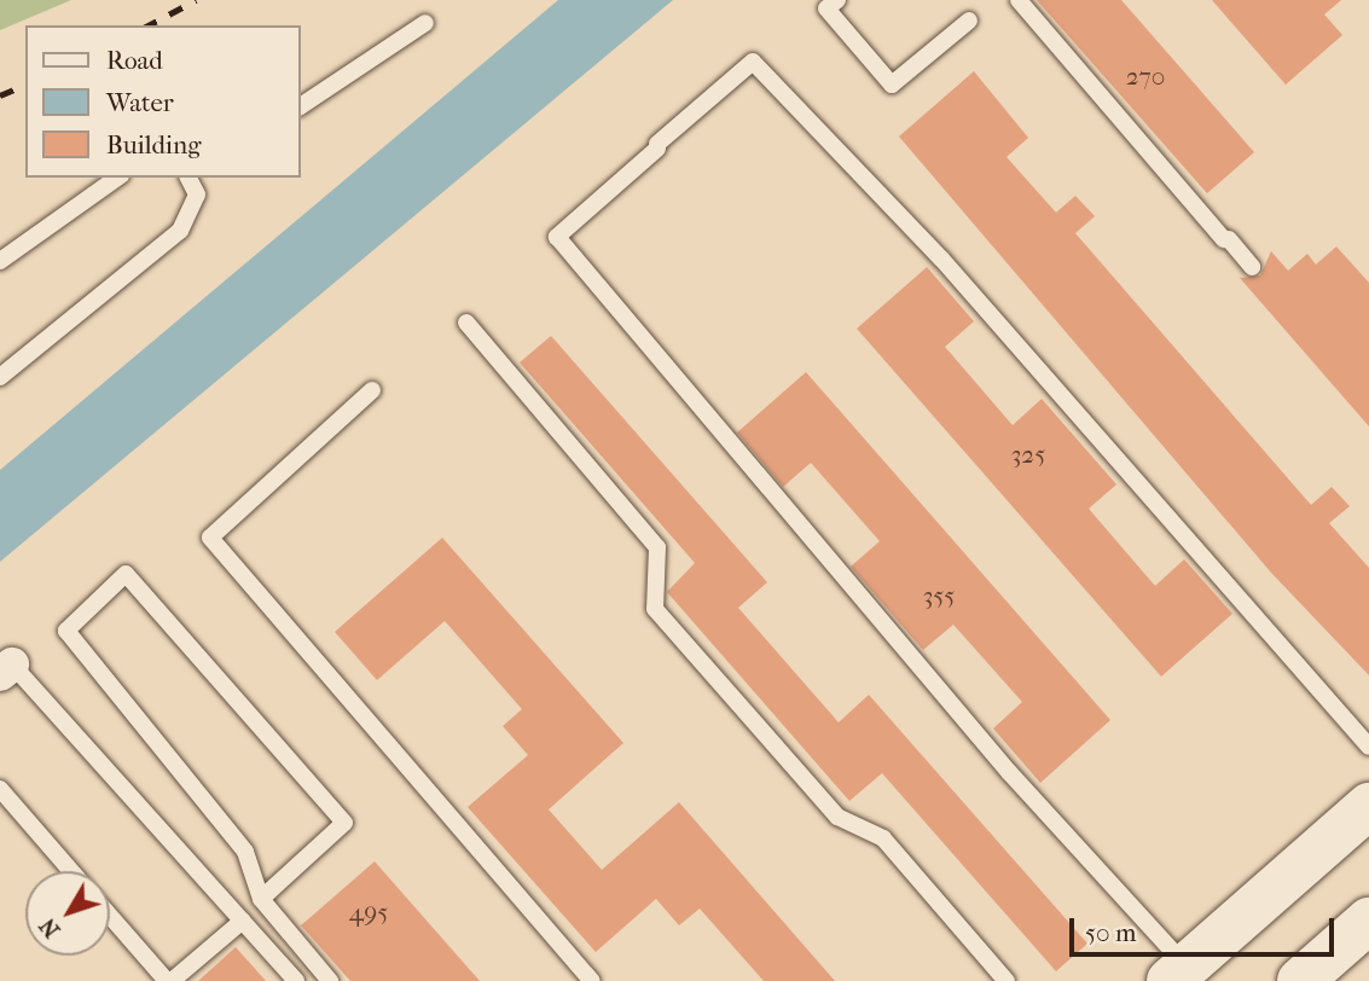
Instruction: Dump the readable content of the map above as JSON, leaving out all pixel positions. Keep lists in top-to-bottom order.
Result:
{
  "house_numbers": [
    "270",
    "325",
    "355",
    "495"
  ],
  "legend": ["Road", "Water", "Building"],
  "scale_bar": "50 m",
  "north": "bottom left"
}
